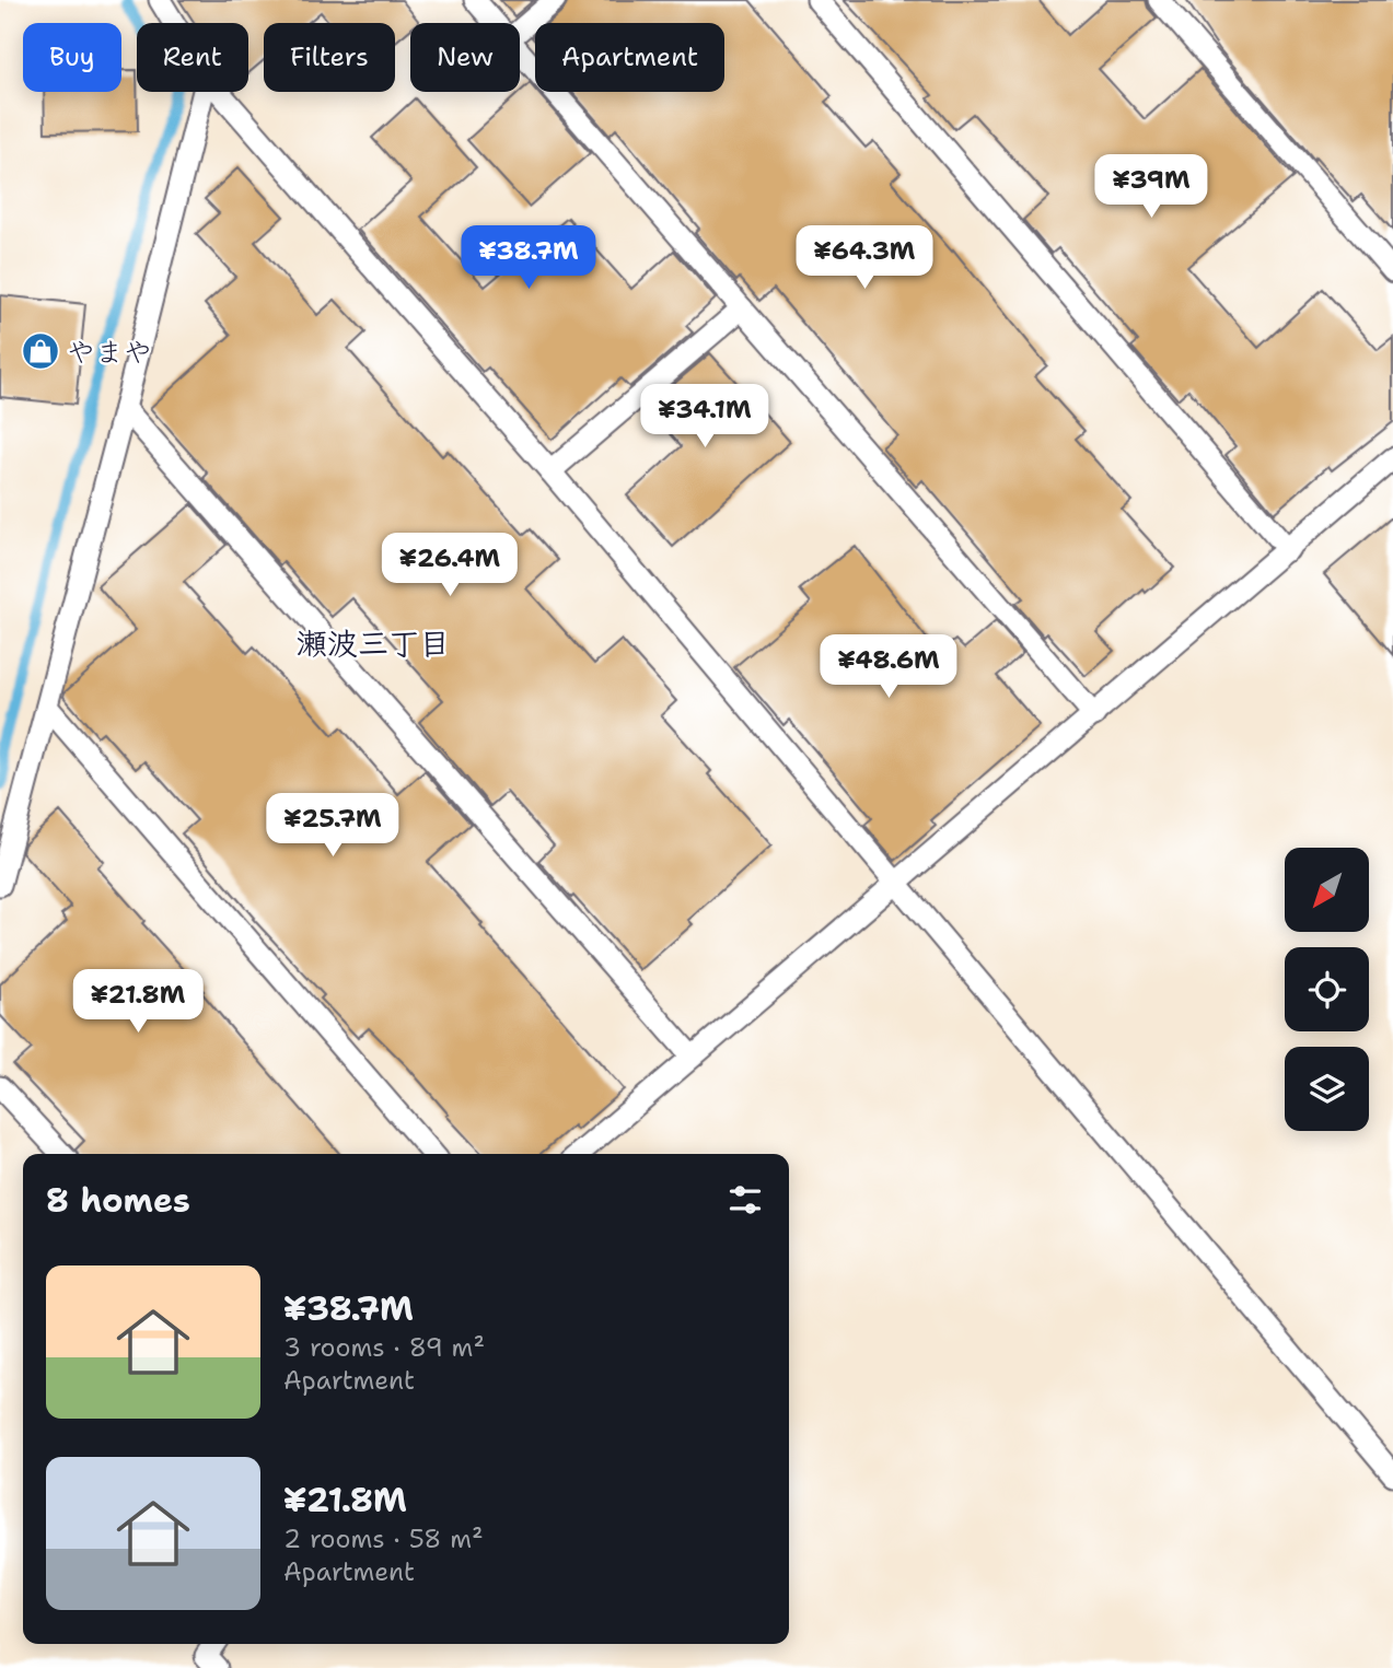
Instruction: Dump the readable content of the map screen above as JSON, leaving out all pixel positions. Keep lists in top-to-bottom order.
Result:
{
  "districts": ["瀬波三丁目"],
  "places": {
    "shop": ["やまや"]
  },
  "north": "bottom left",
  "page": {
    "chip": [
      "Buy",
      "Rent",
      "Filters",
      "New",
      "Apartment"
    ],
    "price": [
      "¥39M",
      "¥38.7M",
      "¥64.3M",
      "¥34.1M",
      "¥26.4M",
      "¥48.6M",
      "¥25.7M",
      "¥21.8M"
    ],
    "heading": "8 homes",
    "list": [
      {
        "name": "¥38.7M",
        "note": "3 rooms · 89 m² · Apartment"
      },
      {
        "name": "¥21.8M",
        "note": "2 rooms · 58 m² · Apartment"
      }
    ]
  }
}
